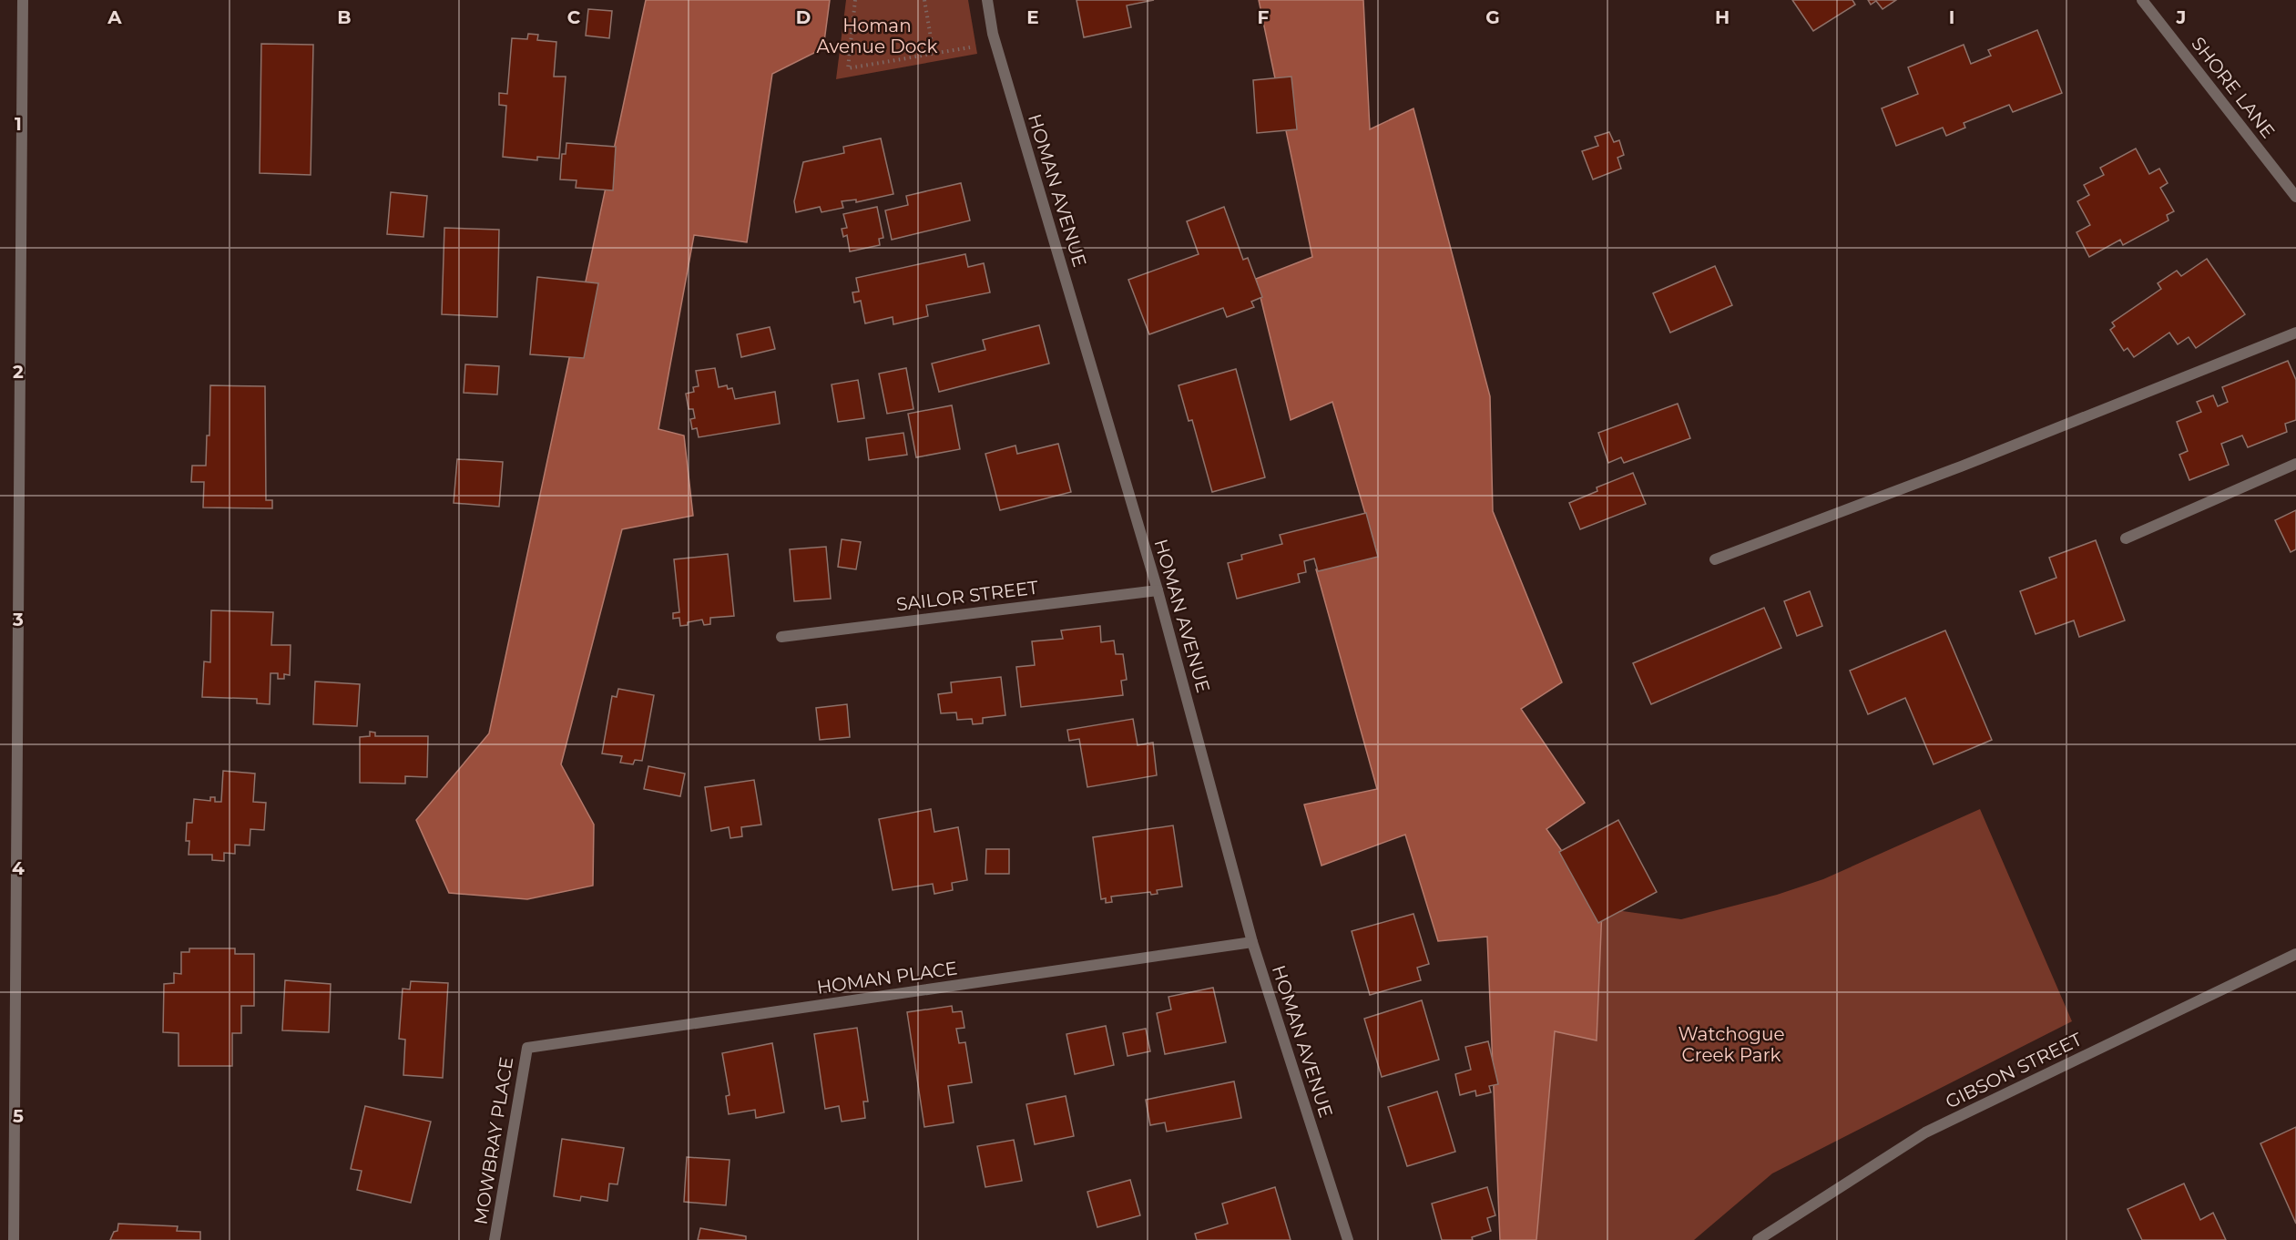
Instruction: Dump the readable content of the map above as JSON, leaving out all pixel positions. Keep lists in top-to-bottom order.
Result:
{
  "streets": {
    "street": [
      "SHORE LANE",
      "HOMAN AVENUE",
      "SAILOR STREET",
      "HOMAN PLACE",
      "GIBSON STREET",
      "MOWBRAY PLACE"
    ]
  },
  "crossings": [
    ["HOMAN AVENUE", "SAILOR STREET"],
    ["HOMAN AVENUE", "HOMAN PLACE"],
    ["HOMAN PLACE", "MOWBRAY PLACE"]
  ],
  "parks": ["Homan Avenue Dock", "Watchogue Creek Park"],
  "grid": {
    "columns": [
      "A",
      "B",
      "C",
      "D",
      "E",
      "F",
      "G",
      "H",
      "I",
      "J"
    ],
    "rows": [
      "1",
      "2",
      "3",
      "4",
      "5"
    ]
  }
}
